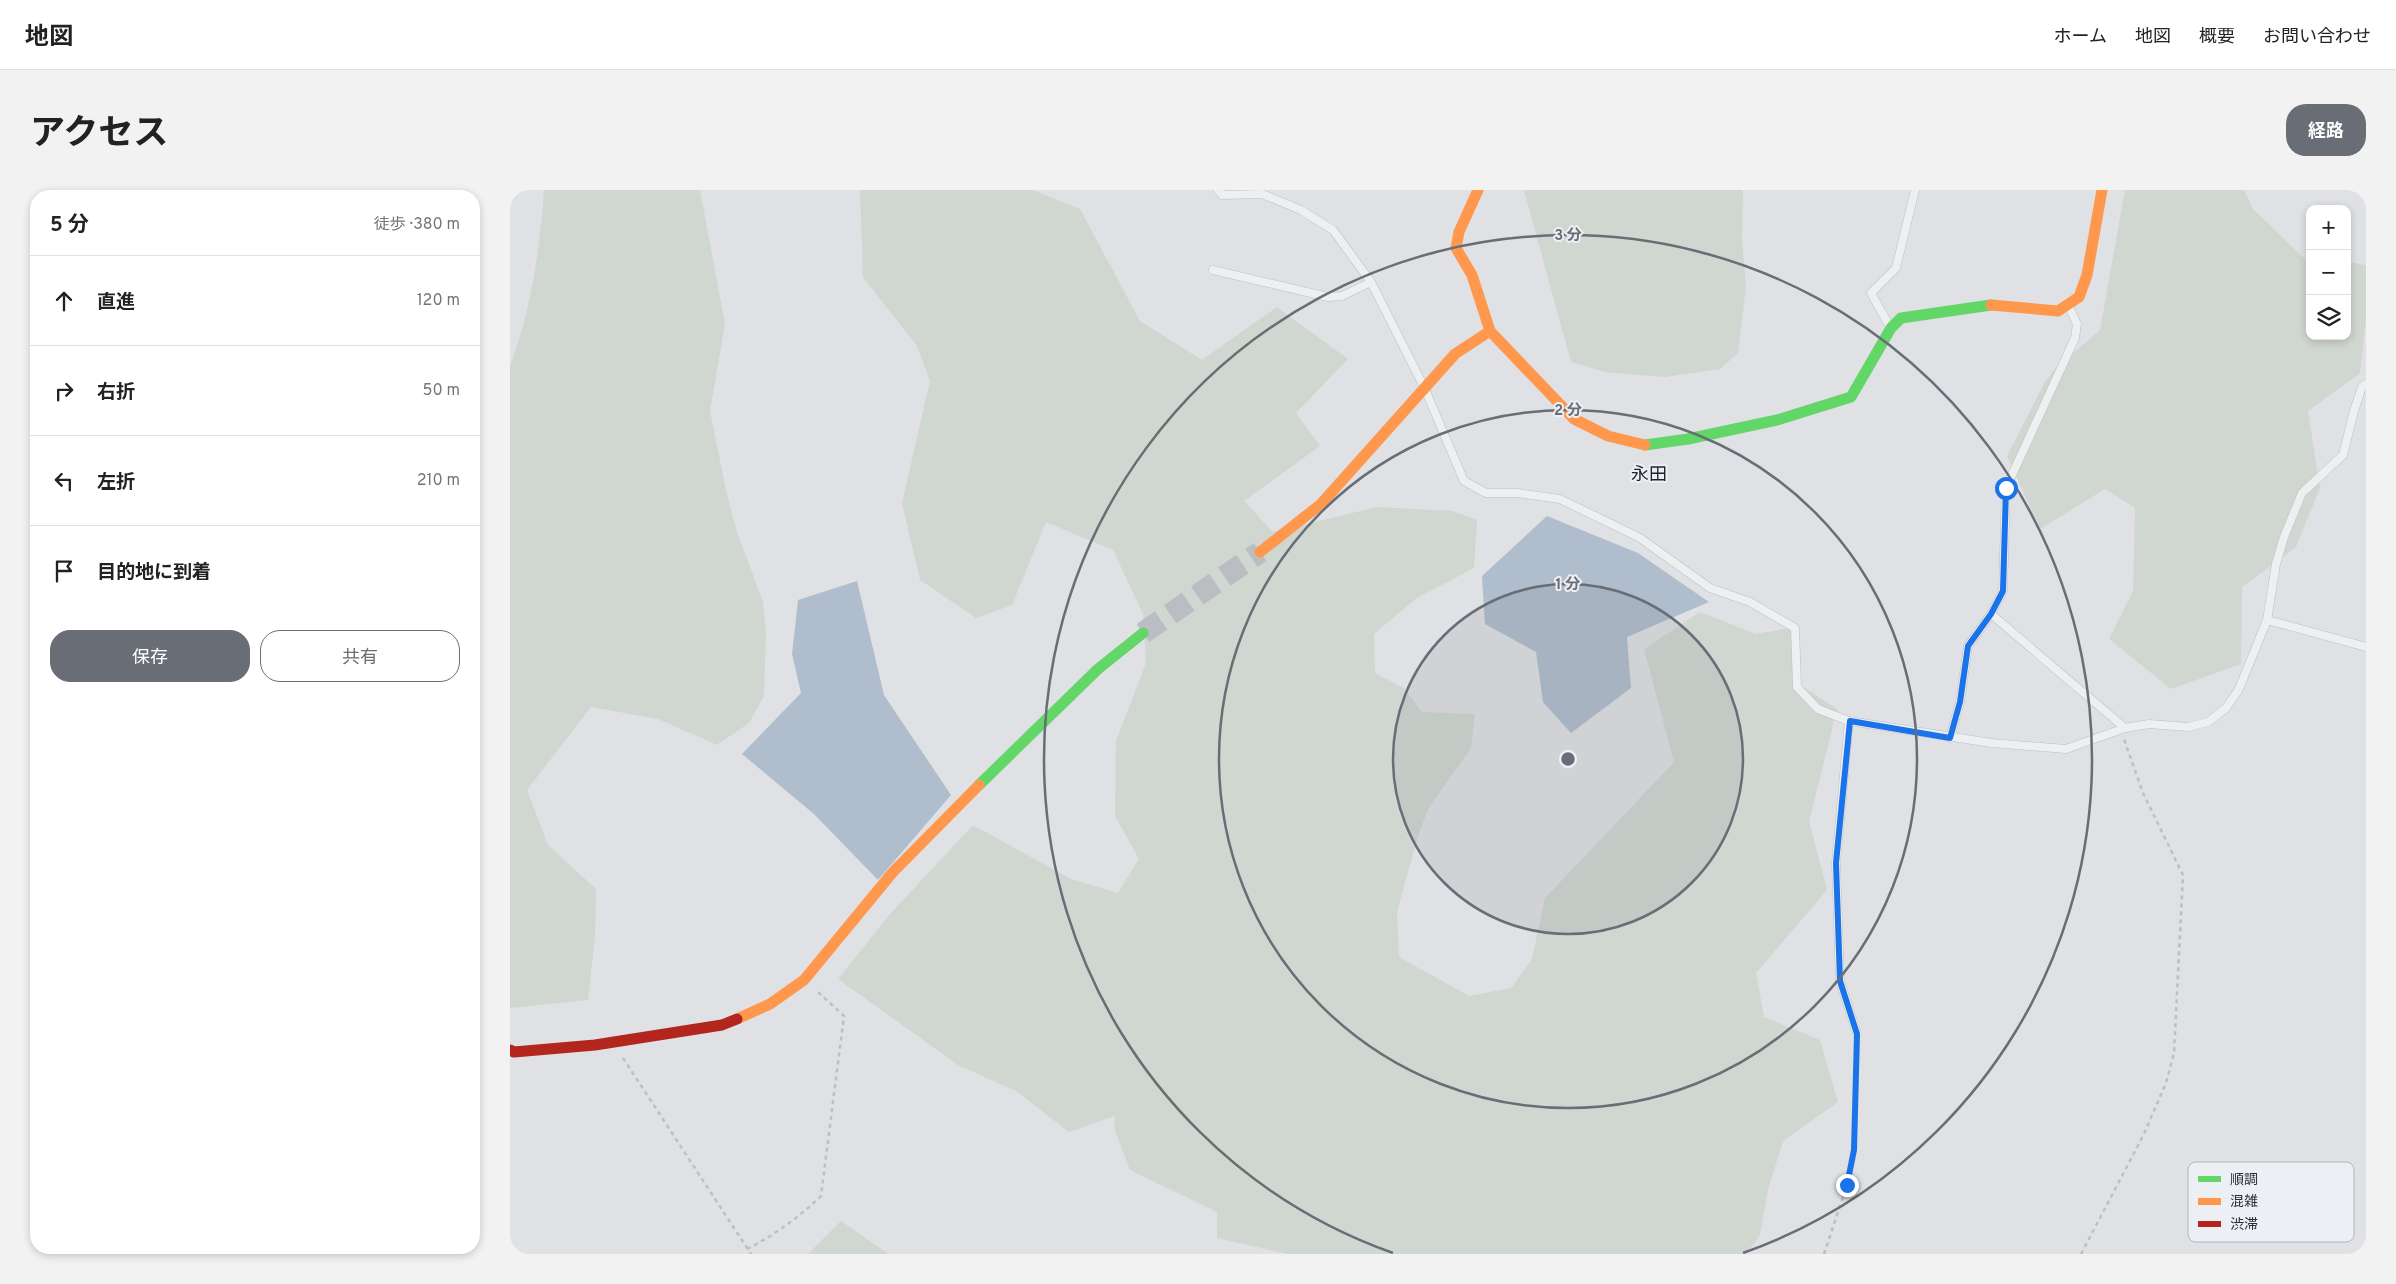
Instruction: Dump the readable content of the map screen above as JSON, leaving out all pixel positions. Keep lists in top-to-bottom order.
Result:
{
  "districts": ["永田"],
  "legend": ["順調", "混雑", "渋滞"],
  "page": {
    "header": "地図",
    "nav": [
      "ホーム",
      "地図",
      "概要",
      "お問い合わせ"
    ],
    "title": "アクセス",
    "buttons": [
      "経路",
      ["保存", "共有"]
    ],
    "heading": ["5 分", "徒歩 · 380 m"],
    "map_buttons": ["+", "−"],
    "list": [
      ["直進", "120 m"],
      ["右折", "50 m"],
      ["左折", "210 m"],
      "目的地に到着"
    ]
  },
  "rings": ["3 分", "2 分", "1 分"]
}
